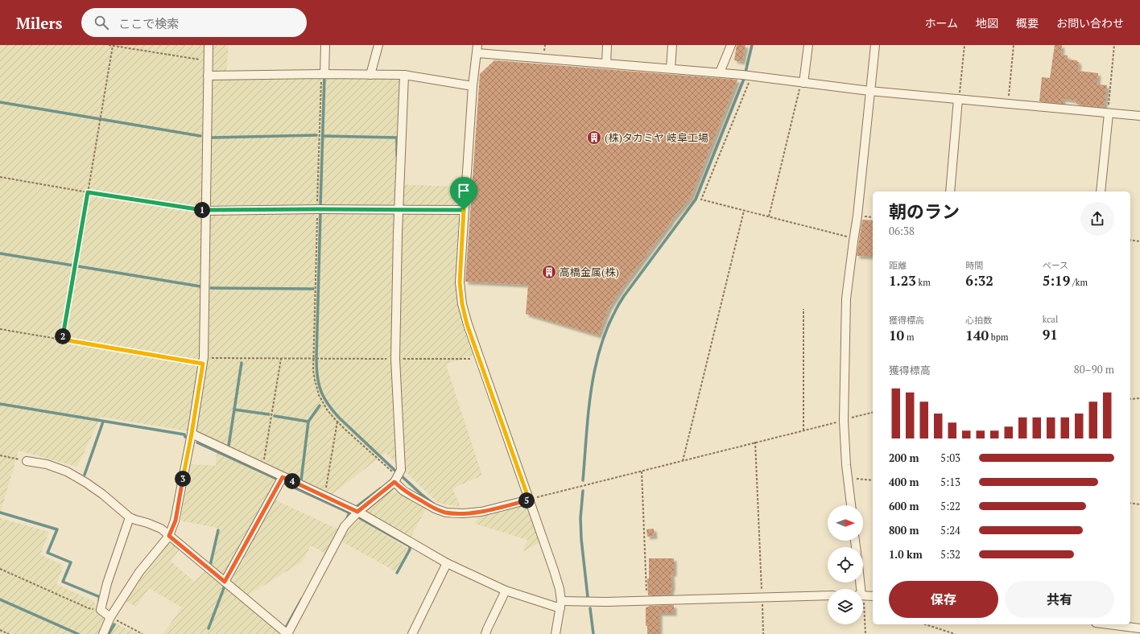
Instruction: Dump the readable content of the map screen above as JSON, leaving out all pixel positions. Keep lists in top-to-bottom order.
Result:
{
  "places": {
    "building": ["(株)タカミヤ 岐阜工場", "高橋金属(株)"]
  },
  "north": "right",
  "page": {
    "header": "Milers",
    "search": "ここで検索",
    "nav": [
      "ホーム",
      "地図",
      "概要",
      "お問い合わせ"
    ],
    "heading": ["朝のラン", "06:38"],
    "pins": [
      "1",
      "2",
      "3",
      "4",
      "5"
    ],
    "stats": [
      ["距離", "1.23 km"],
      ["時間", "6:32"],
      ["ペース", "5:19 /km"],
      ["獲得標高", "10 m"],
      ["心拍数", "140 bpm"],
      ["kcal", "91"]
    ],
    "chart": ["獲得標高", "80–90 m"],
    "list": [
      {
        "name": "200 m",
        "note": "5:03"
      },
      {
        "name": "400 m",
        "note": "5:13"
      },
      {
        "name": "600 m",
        "note": "5:22"
      },
      {
        "name": "800 m",
        "note": "5:24"
      },
      {
        "name": "1.0 km",
        "note": "5:32"
      }
    ],
    "buttons": ["保存", "共有"]
  }
}
